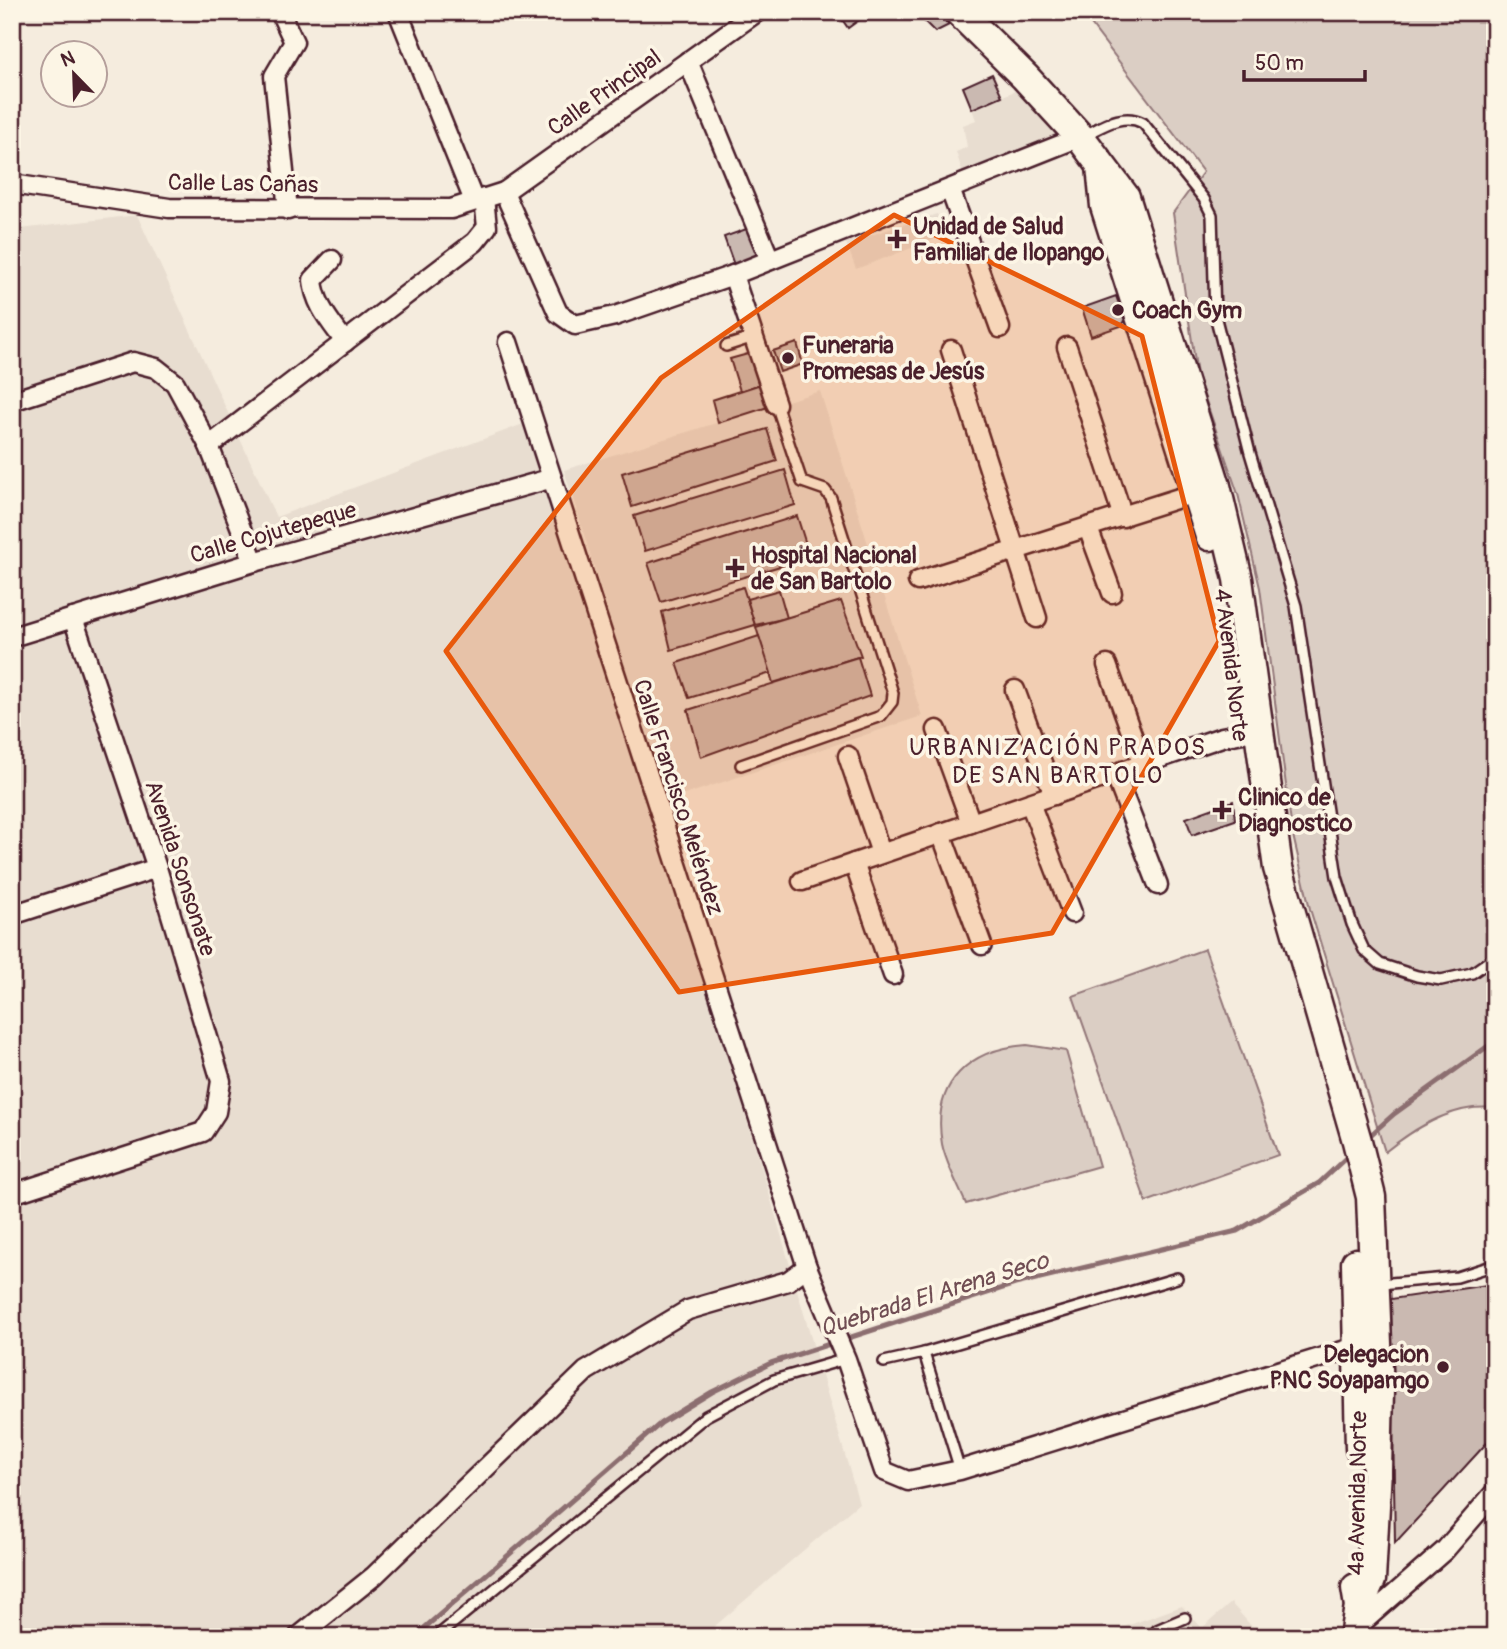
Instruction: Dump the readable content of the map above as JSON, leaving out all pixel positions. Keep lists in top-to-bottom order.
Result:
{
  "streets": {
    "main road": ["4 Avenida Norte", "4a Avenida Norte"],
    "street": [
      "Calle Principal",
      "Calle Las Cañas",
      "Calle Cojutepeque",
      "Calle Francisco Meléndez",
      "Avenida Sonsonate"
    ]
  },
  "crossings": [
    ["Calle Principal", "Calle Las Cañas"],
    ["Calle Cojutepeque", "Calle Francisco Meléndez"],
    ["Calle Cojutepeque", "Avenida Sonsonate"],
    ["4 Avenida Norte", "4a Avenida Norte"],
    ["Calle Francisco Meléndez", "4a Avenida Norte"]
  ],
  "districts": ["URBANIZACIÓN PRADOS DE SAN BARTOLO"],
  "water": ["Quebrada El Arena Seco"],
  "places": {
    "health": ["Unidad de Salud Familiar de Ilopango", "Hospital Nacional de San Bartolo", "Clinico de Diagnostico"],
    "other": ["Coach Gym", "Funeraria Promesas de Jesús", "Delegacion PNC Soyapamgo"]
  },
  "scale_bar": "50 m",
  "north": "top left"
}
